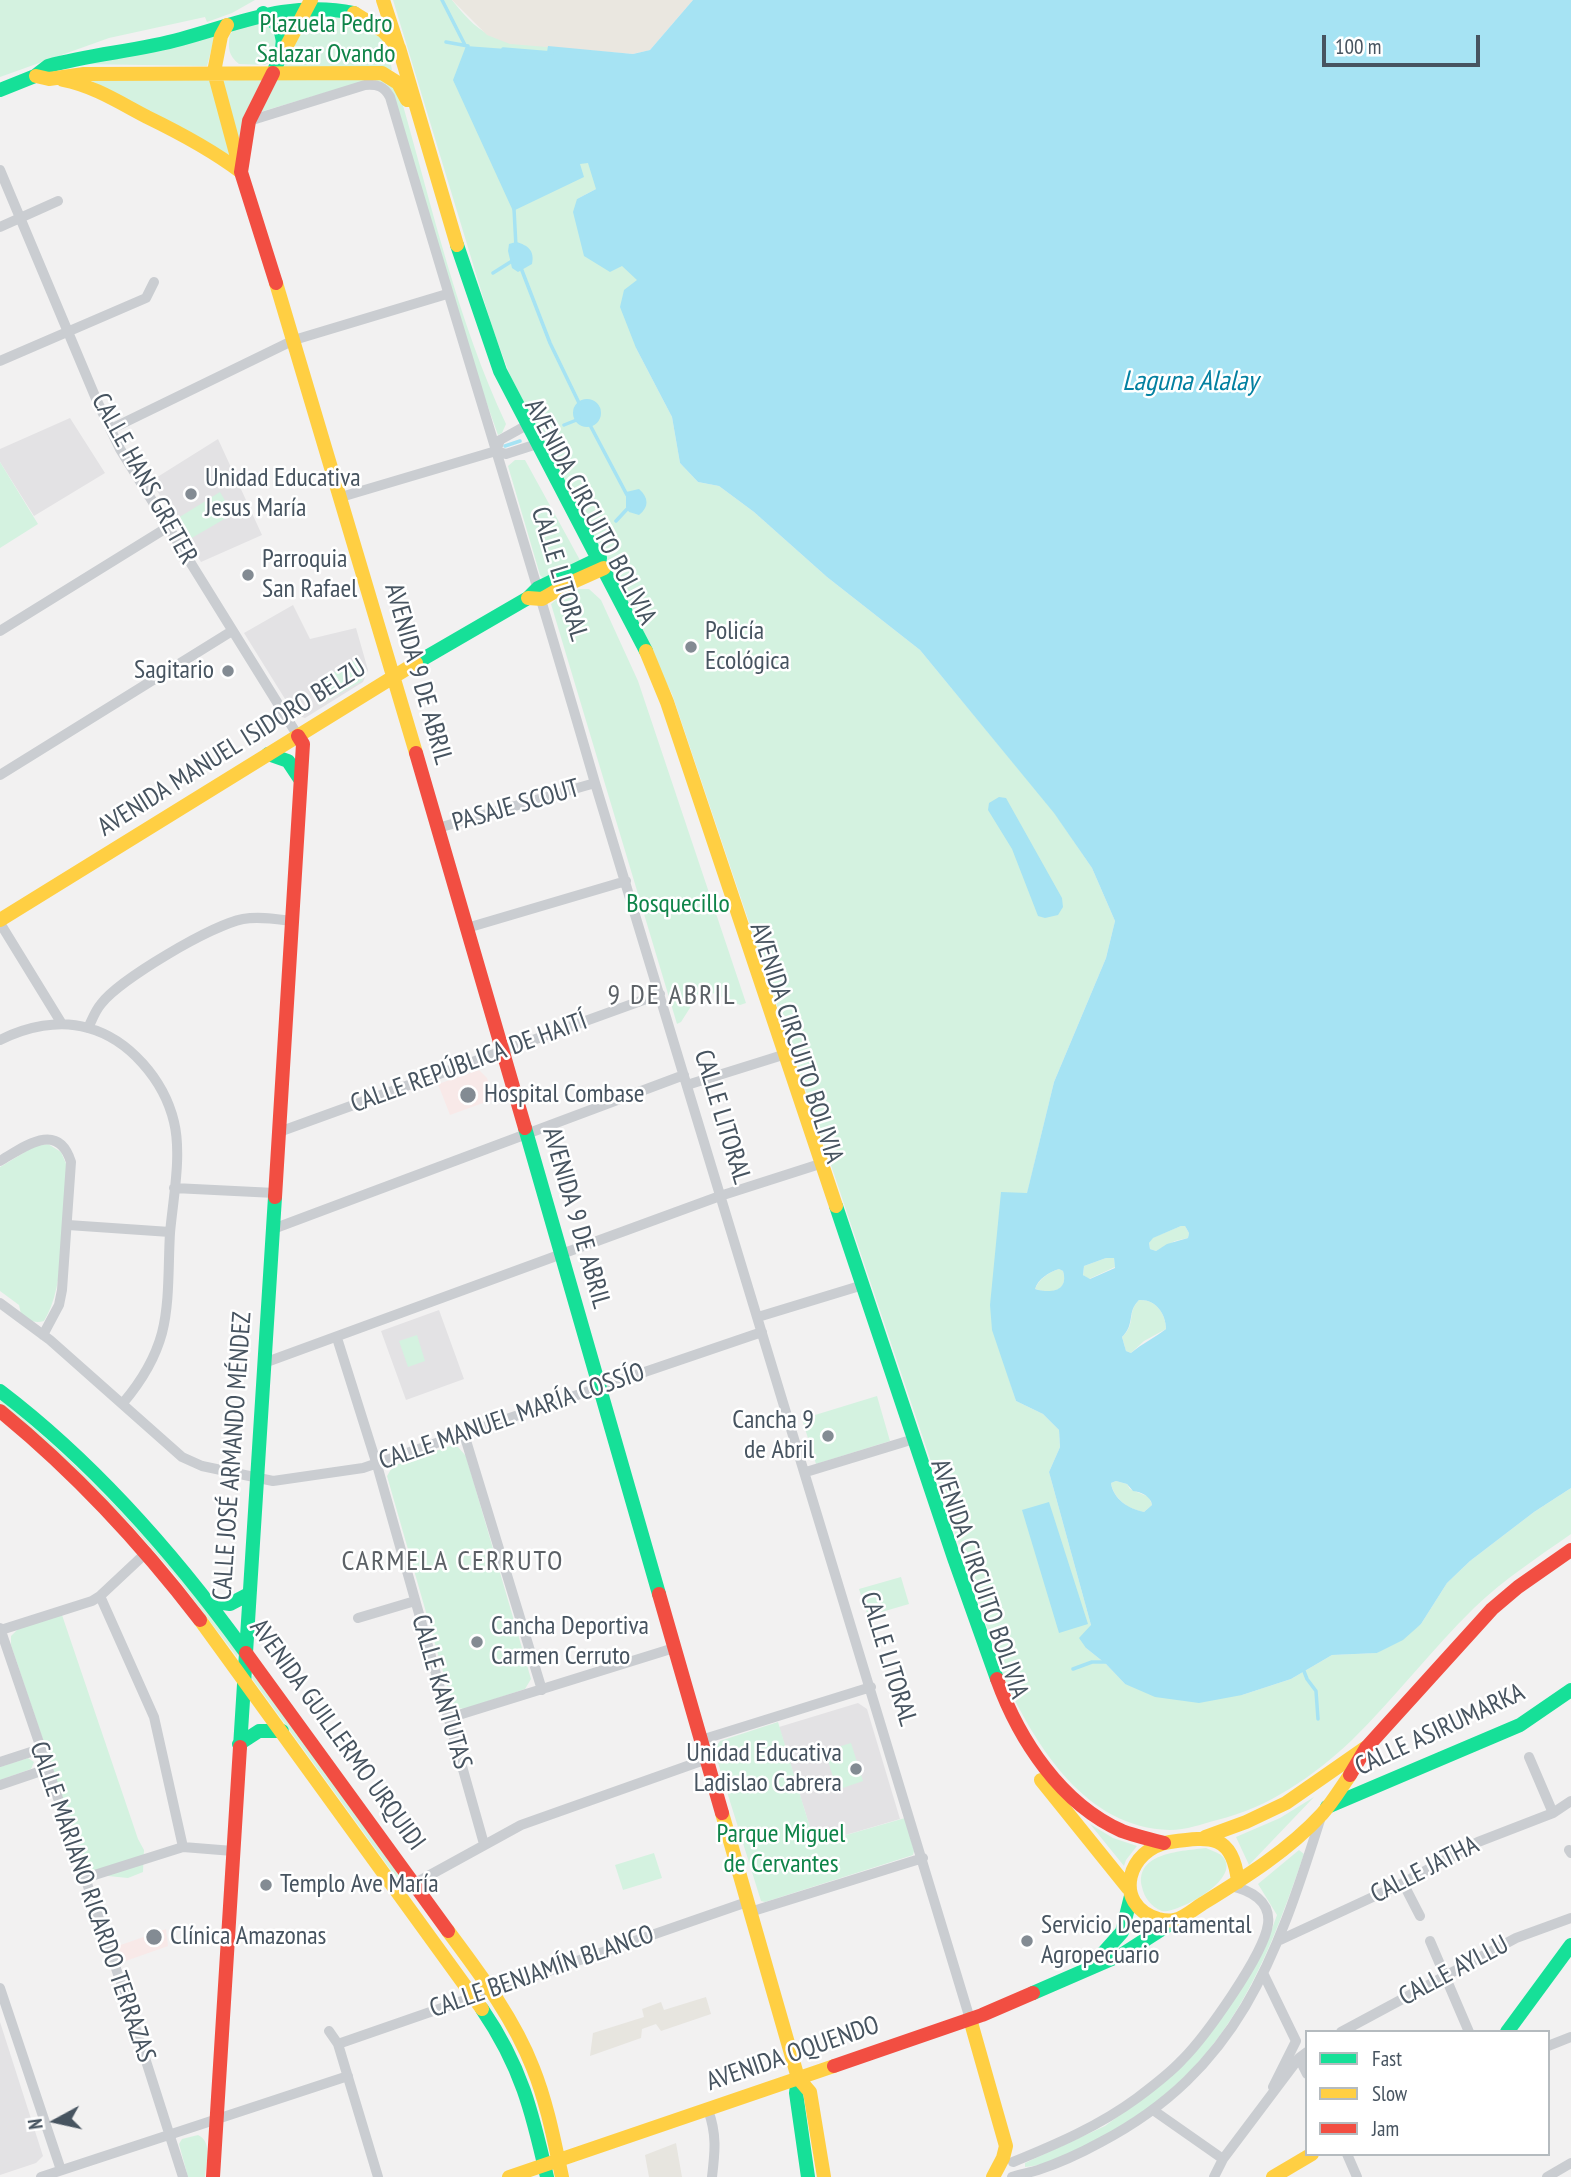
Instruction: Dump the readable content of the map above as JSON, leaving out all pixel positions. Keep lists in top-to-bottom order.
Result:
{
  "streets": {
    "main road": [
      "AVENIDA CIRCUITO BOLIVIA",
      "CALLE LITORAL",
      "AVENIDA 9 DE ABRIL",
      "AVENIDA MANUEL ISIDORO BELZU",
      "CALLE JOSÉ ARMANDO MÉNDEZ",
      "CALLE ASIRUMARKA",
      "AVENIDA GUILLERMO URQUIDI",
      "AVENIDA OQUENDO"
    ],
    "street": [
      "CALLE HANS GRETER",
      "PASAJE SCOUT",
      "CALLE REPÚBLICA DE HAITÍ",
      "CALLE MANUEL MARÍA COSSÍO",
      "CALLE KANTUTAS",
      "CALLE JATHA",
      "CALLE MARIANO RICARDO TERRAZAS",
      "CALLE AYLLU",
      "CALLE BENJAMÍN BLANCO"
    ]
  },
  "crossings": [
    ["CALLE HANS GRETER", "AVENIDA MANUEL ISIDORO BELZU"],
    ["CALLE HANS GRETER", "CALLE JOSÉ ARMANDO MÉNDEZ"],
    ["AVENIDA CIRCUITO BOLIVIA", "AVENIDA 9 DE ABRIL"],
    ["AVENIDA CIRCUITO BOLIVIA", "AVENIDA MANUEL ISIDORO BELZU"],
    ["AVENIDA CIRCUITO BOLIVIA", "AVENIDA OQUENDO"],
    ["CALLE LITORAL", "AVENIDA 9 DE ABRIL"],
    ["CALLE LITORAL", "AVENIDA MANUEL ISIDORO BELZU"],
    ["CALLE LITORAL", "PASAJE SCOUT"],
    ["CALLE LITORAL", "CALLE REPÚBLICA DE HAITÍ"],
    ["CALLE LITORAL", "CALLE MANUEL MARÍA COSSÍO"],
    ["CALLE LITORAL", "CALLE BENJAMÍN BLANCO"],
    ["CALLE LITORAL", "AVENIDA OQUENDO"],
    ["AVENIDA 9 DE ABRIL", "AVENIDA MANUEL ISIDORO BELZU"],
    ["AVENIDA 9 DE ABRIL", "PASAJE SCOUT"],
    ["AVENIDA 9 DE ABRIL", "CALLE REPÚBLICA DE HAITÍ"],
    ["AVENIDA 9 DE ABRIL", "CALLE MANUEL MARÍA COSSÍO"],
    ["AVENIDA 9 DE ABRIL", "CALLE BENJAMÍN BLANCO"],
    ["AVENIDA 9 DE ABRIL", "AVENIDA OQUENDO"],
    ["AVENIDA MANUEL ISIDORO BELZU", "CALLE JOSÉ ARMANDO MÉNDEZ"],
    ["CALLE REPÚBLICA DE HAITÍ", "CALLE JOSÉ ARMANDO MÉNDEZ"],
    ["CALLE MANUEL MARÍA COSSÍO", "CALLE JOSÉ ARMANDO MÉNDEZ"],
    ["CALLE MANUEL MARÍA COSSÍO", "CALLE KANTUTAS"],
    ["CALLE JOSÉ ARMANDO MÉNDEZ", "AVENIDA GUILLERMO URQUIDI"],
    ["AVENIDA GUILLERMO URQUIDI", "CALLE BENJAMÍN BLANCO"],
    ["AVENIDA GUILLERMO URQUIDI", "AVENIDA OQUENDO"]
  ],
  "districts": ["9 DE ABRIL", "CARMELA CERRUTO"],
  "water": ["Laguna Alalay"],
  "parks": ["Plazuela Pedro Salazar Ovando", "Bosquecillo", "Parque Miguel de Cervantes"],
  "places": [
    "Unidad Educativa Jesus María",
    "Parroquia San Rafael",
    "Policía Ecológica",
    "Sagitario",
    "Hospital Combase",
    "Cancha 9 de Abril",
    "Cancha Deportiva Carmen Cerruto",
    "Unidad Educativa Ladislao Cabrera",
    "Templo Ave María",
    "Clínica Amazonas",
    "Servicio Departamental Agropecuario"
  ],
  "legend": ["Fast", "Slow", "Jam"],
  "scale_bar": "100 m",
  "north": "left"
}
